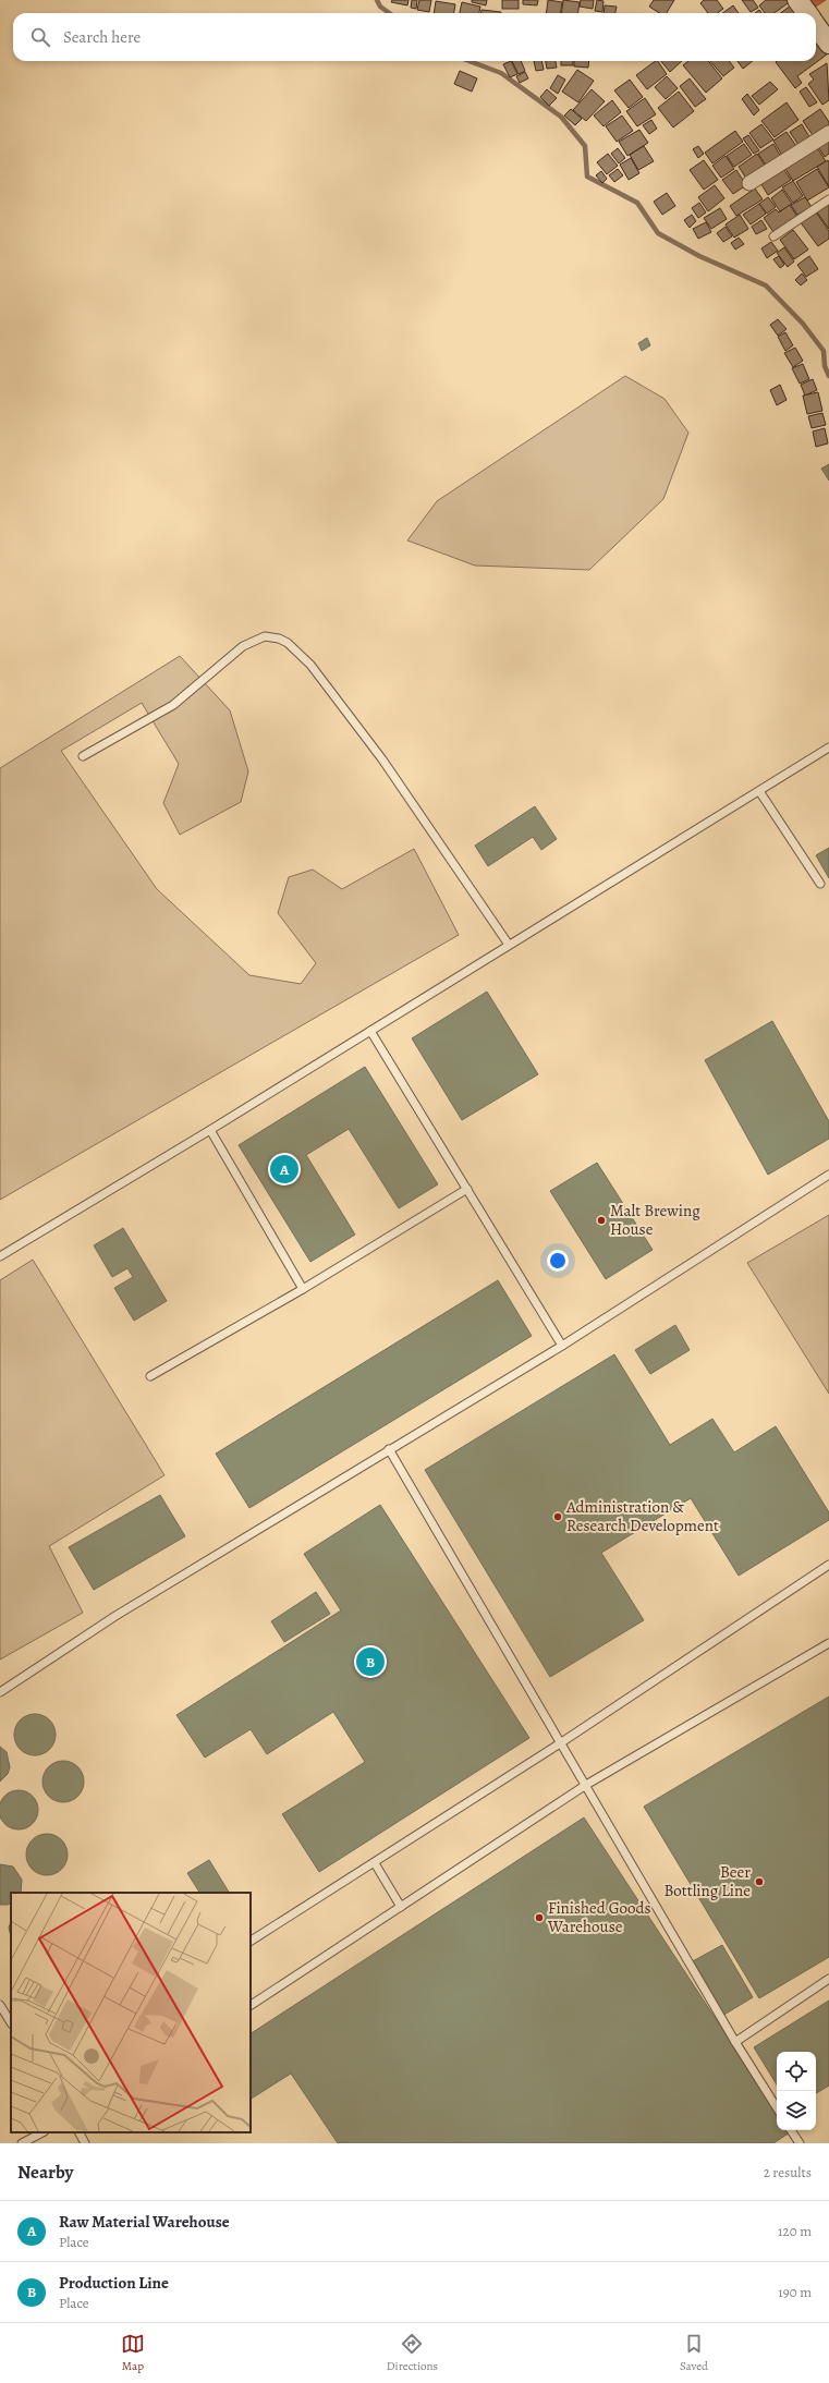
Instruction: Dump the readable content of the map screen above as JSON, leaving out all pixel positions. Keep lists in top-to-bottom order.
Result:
{
  "places": [
    "Malt Brewing House",
    "Administration & Research Development",
    "Beer Bottling Line",
    "Finished Goods Warehouse"
  ],
  "page": {
    "search": "Search here",
    "pins": ["A", "B"],
    "heading": ["Nearby", "2 results"],
    "list": [
      {
        "mark": "A",
        "name": "Raw Material Warehouse",
        "note": "Place",
        "value": "120 m"
      },
      {
        "mark": "B",
        "name": "Production Line",
        "note": "Place",
        "value": "190 m"
      }
    ],
    "nav": ["Map", "Directions", "Saved"]
  }
}
